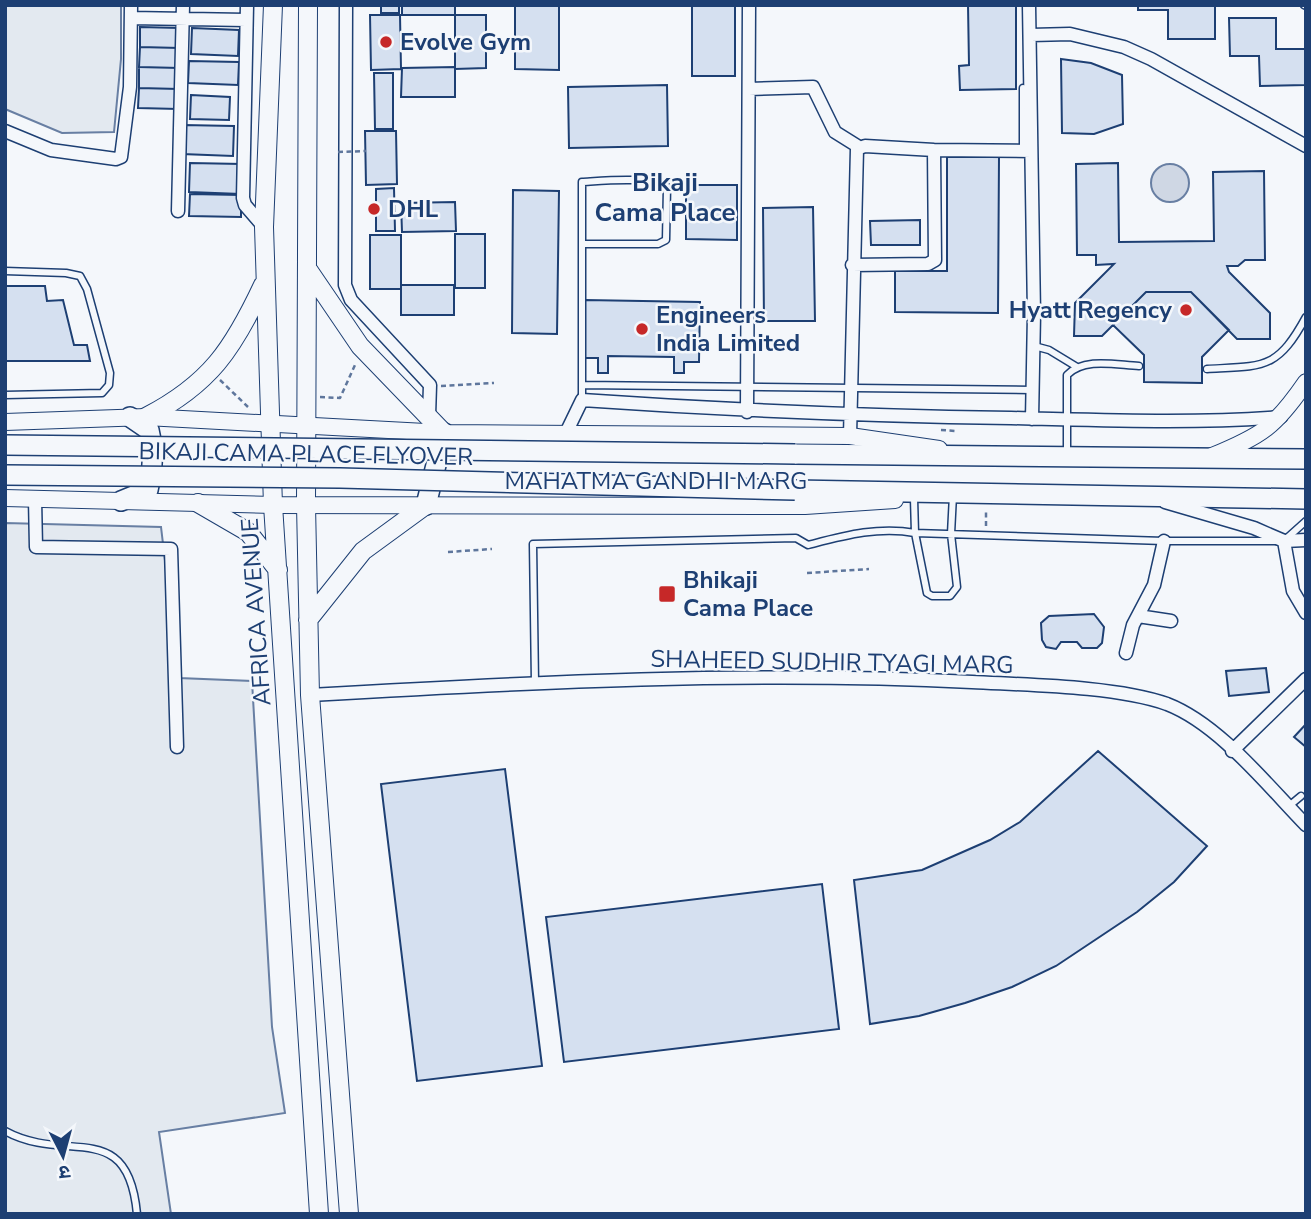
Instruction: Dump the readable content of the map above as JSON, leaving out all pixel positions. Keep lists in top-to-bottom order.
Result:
{
  "streets": {
    "main road": ["BIKAJI CAMA PLACE FLYOVER", "MAHATMA GANDHI MARG", "AFRICA AVENUE"],
    "street": ["SHAHEED SUDHIR TYAGI MARG"]
  },
  "crossings": [
    ["BIKAJI CAMA PLACE FLYOVER", "MAHATMA GANDHI MARG"],
    ["MAHATMA GANDHI MARG", "AFRICA AVENUE"],
    ["AFRICA AVENUE", "SHAHEED SUDHIR TYAGI MARG"]
  ],
  "districts": ["Bikaji Cama Place"],
  "places": {
    "other": [
      "Evolve Gym",
      "DHL",
      "Hyatt Regency",
      "Engineers India Limited"
    ],
    "transit": ["Bhikaji Cama Place"]
  },
  "north": "bottom"
}
